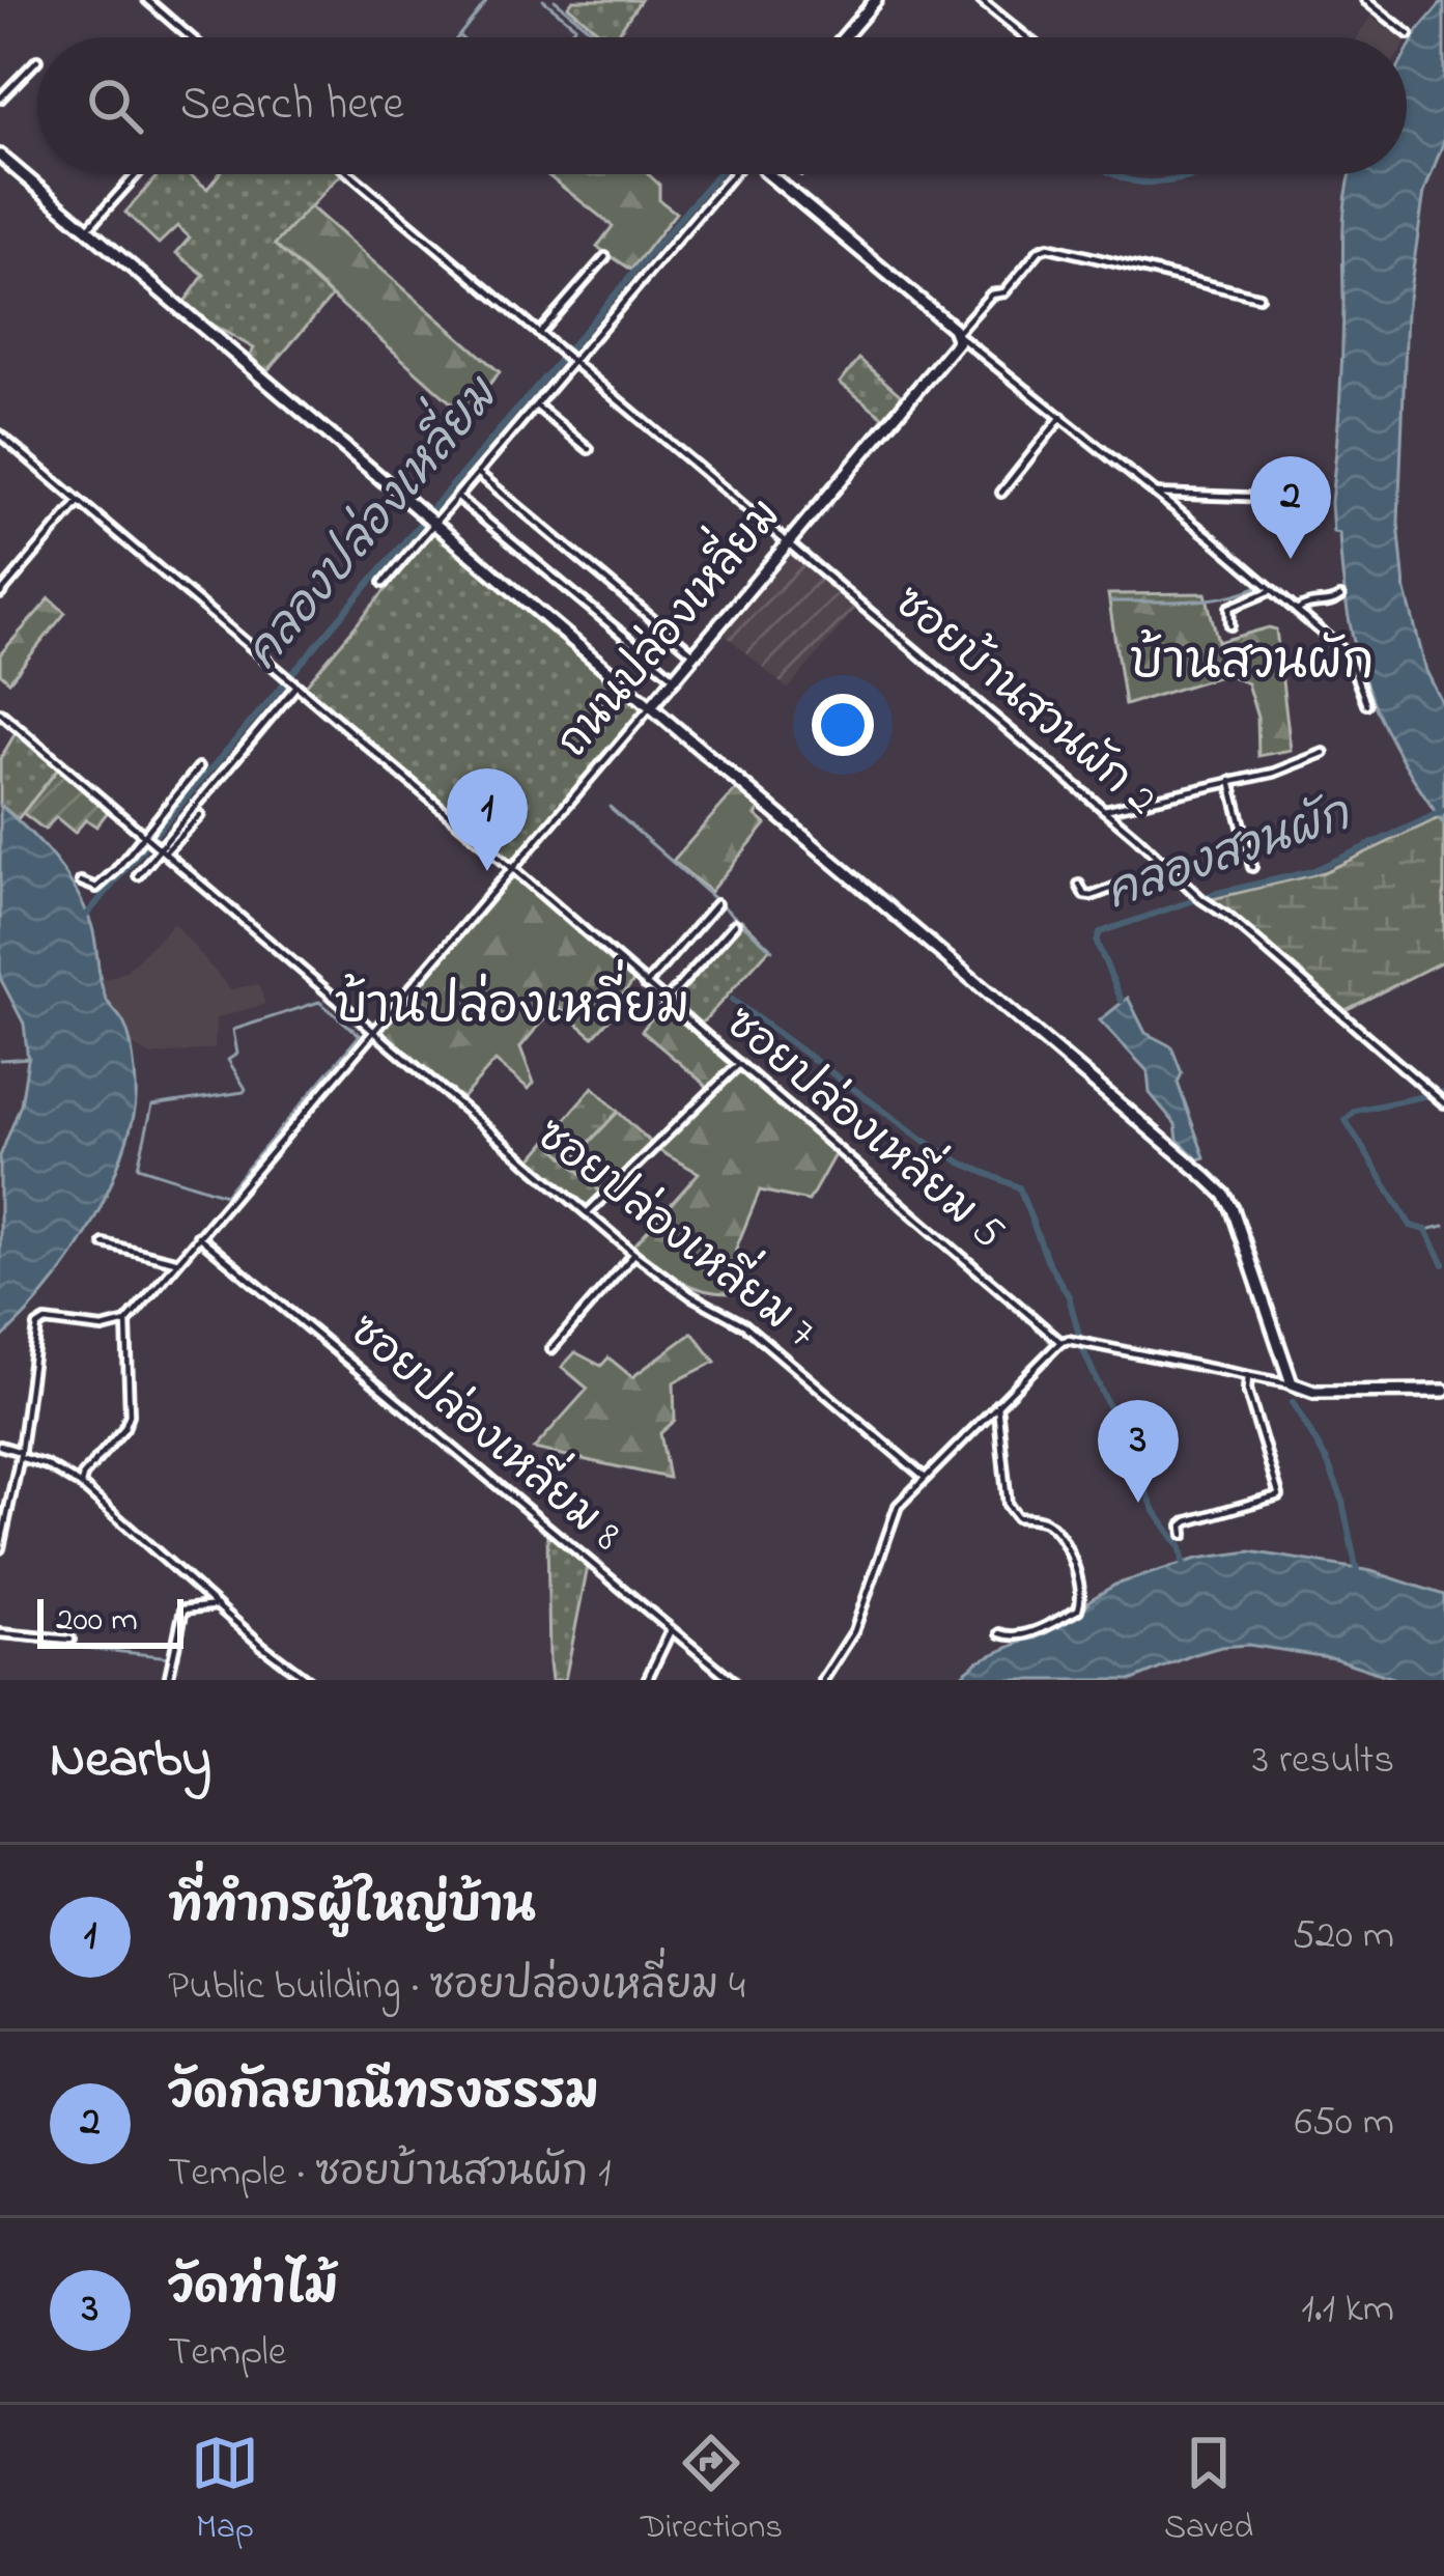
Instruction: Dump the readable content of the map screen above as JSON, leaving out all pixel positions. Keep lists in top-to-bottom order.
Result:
{
  "streets": {
    "street": [
      "ถนนปล่องเหลี่ยม",
      "ซอยบ้านสวนผัก 2",
      "ซอยปล่องเหลี่ยม 5",
      "ซอยปล่องเหลี่ยม 7",
      "ซอยปล่องเหลี่ยม 8"
    ]
  },
  "crossings": [
    ["ถนนปล่องเหลี่ยม", "ซอยบ้านสวนผัก 2"],
    ["ถนนปล่องเหลี่ยม", "ซอยปล่องเหลี่ยม 5"],
    ["ถนนปล่องเหลี่ยม", "ซอยปล่องเหลี่ยม 7"],
    ["ถนนปล่องเหลี่ยม", "ซอยปล่องเหลี่ยม 8"]
  ],
  "districts": ["บ้านสวนผัก", "บ้านปล่องเหลี่ยม"],
  "water": ["คลองปล่องเหลี่ยม", "คลองสวนผัก"],
  "scale_bar": "200 m",
  "page": {
    "search": "Search here",
    "pins": ["2", "1", "3"],
    "scale": "200 m",
    "heading": ["Nearby", "3 results"],
    "list": [
      {
        "mark": "1",
        "name": "ที่ทำกรผู้ใหญ่บ้าน",
        "note": "Public building · ซอยปล่องเหลี่ยม 4",
        "value": "520 m"
      },
      {
        "mark": "2",
        "name": "วัดกัลยาณีทรงธรรม",
        "note": "Temple · ซอยบ้านสวนผัก 1",
        "value": "650 m"
      },
      {
        "mark": "3",
        "name": "วัดท่าไม้",
        "note": "Temple",
        "value": "1.1 km"
      }
    ],
    "nav": ["Map", "Directions", "Saved"]
  }
}
